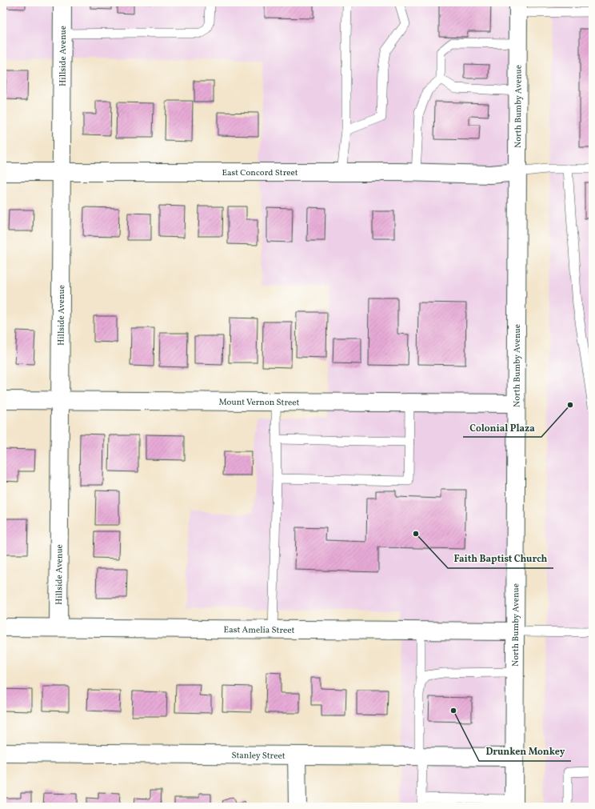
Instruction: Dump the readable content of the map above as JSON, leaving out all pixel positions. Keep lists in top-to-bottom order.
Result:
{
  "streets": {
    "street": [
      "Hillside Avenue",
      "North Bumby Avenue",
      "East Concord Street",
      "Mount Vernon Street",
      "East Amelia Street",
      "Stanley Street"
    ]
  },
  "crossings": [
    ["Hillside Avenue", "East Concord Street"],
    ["Hillside Avenue", "Mount Vernon Street"],
    ["Hillside Avenue", "East Amelia Street"],
    ["North Bumby Avenue", "East Concord Street"],
    ["North Bumby Avenue", "Mount Vernon Street"],
    ["North Bumby Avenue", "East Amelia Street"],
    ["North Bumby Avenue", "Stanley Street"]
  ],
  "places": ["Colonial Plaza", "Faith Baptist Church", "Drunken Monkey"]
}
